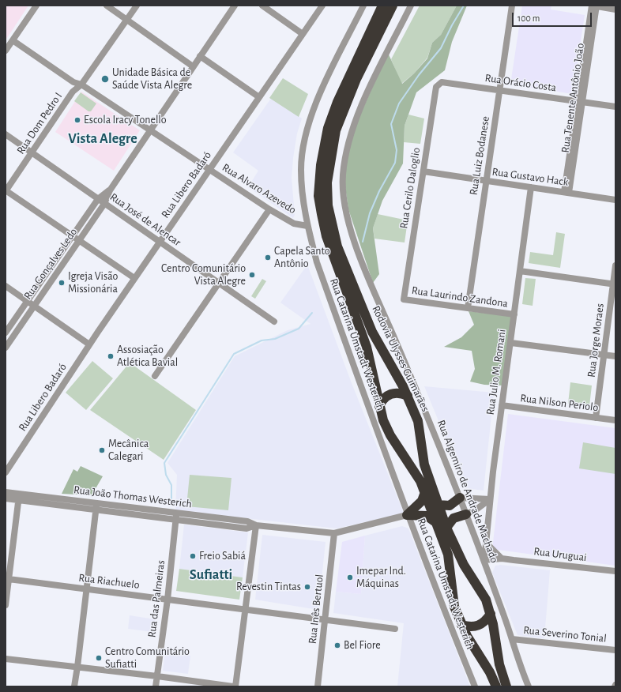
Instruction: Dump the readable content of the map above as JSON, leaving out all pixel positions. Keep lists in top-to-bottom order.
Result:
{
  "streets": {
    "highway": ["Rodovia Ulysses Guimarães"],
    "street": [
      "Rua Orácio Costa",
      "Rua Tenente Antônio João",
      "Rua Dom Pedro I",
      "Rua Luiz Bodanese",
      "Rua Gustavo Hack",
      "Rua Libero Badaró",
      "Rua Cerilo Daloglio",
      "Rua Alvaro Azevedo",
      "Rua José de Alencar",
      "Rua Gonçalves Ledo",
      "Rua Laurindo Zandona",
      "Rua Jorge Moraes",
      "Rua Catarina Umstadt Westerich",
      "Rua Julio M. Romani",
      "Rua Nilson Periolo",
      "Rua Algemiro de Andrade Machado",
      "Rua João Thomas Westerich",
      "Rua Uruguai",
      "Rua Riachuelo",
      "Rua das Palmeiras",
      "Rua Inês Bertuol",
      "Rua Severino Tonial"
    ]
  },
  "crossings": [
    ["Rua Orácio Costa", "Rua Tenente Antônio João"],
    ["Rua Orácio Costa", "Rua Luiz Bodanese"],
    ["Rua Orácio Costa", "Rua Cerilo Daloglio"],
    ["Rua Tenente Antônio João", "Rua Gustavo Hack"],
    ["Rua Dom Pedro I", "Rua Alvaro Azevedo"],
    ["Rua Dom Pedro I", "Rua José de Alencar"],
    ["Rua Luiz Bodanese", "Rua Gustavo Hack"],
    ["Rua Luiz Bodanese", "Rua Laurindo Zandona"],
    ["Rua Gustavo Hack", "Rua Cerilo Daloglio"],
    ["Rua Gustavo Hack", "Rua Julio M. Romani"],
    ["Rua Libero Badaró", "Rua Alvaro Azevedo"],
    ["Rua Libero Badaró", "Rua José de Alencar"],
    ["Rua Cerilo Daloglio", "Rua Laurindo Zandona"],
    ["Rua Alvaro Azevedo", "Rua Gonçalves Ledo"],
    ["Rua Alvaro Azevedo", "Rua Catarina Umstadt Westerich"],
    ["Rua José de Alencar", "Rua Gonçalves Ledo"],
    ["Rua Laurindo Zandona", "Rua Julio M. Romani"],
    ["Rua Jorge Moraes", "Rua Nilson Periolo"],
    ["Rua Catarina Umstadt Westerich", "Rua João Thomas Westerich"],
    ["Rua Julio M. Romani", "Rua Nilson Periolo"],
    ["Rua Julio M. Romani", "Rua Algemiro de Andrade Machado"],
    ["Rua Julio M. Romani", "Rua Uruguai"],
    ["Rua Algemiro de Andrade Machado", "Rua Uruguai"],
    ["Rua Algemiro de Andrade Machado", "Rua Severino Tonial"],
    ["Rua João Thomas Westerich", "Rua das Palmeiras"],
    ["Rua João Thomas Westerich", "Rua Inês Bertuol"],
    ["Rua Riachuelo", "Rua das Palmeiras"],
    ["Rua Riachuelo", "Rua Inês Bertuol"]
  ],
  "districts": ["Vista Alegre", "Sufiatti"],
  "places": [
    "Unidade Básica de Saúde Vista Alegre",
    "Escola Iracy Tonello",
    "Capela Santo Antônio",
    "Centro Comunitário Vista Alegre",
    "Igreja Visão Missionária",
    "Assosiação Atlética Bavial",
    "Mecânica Calegari",
    "Freio Sabiá",
    "Imepar Ind. Máquinas",
    "Revestin Tintas",
    "Bel Fiore",
    "Centro Comunitário Sufiatti"
  ],
  "scale_bar": "100 m"
}
